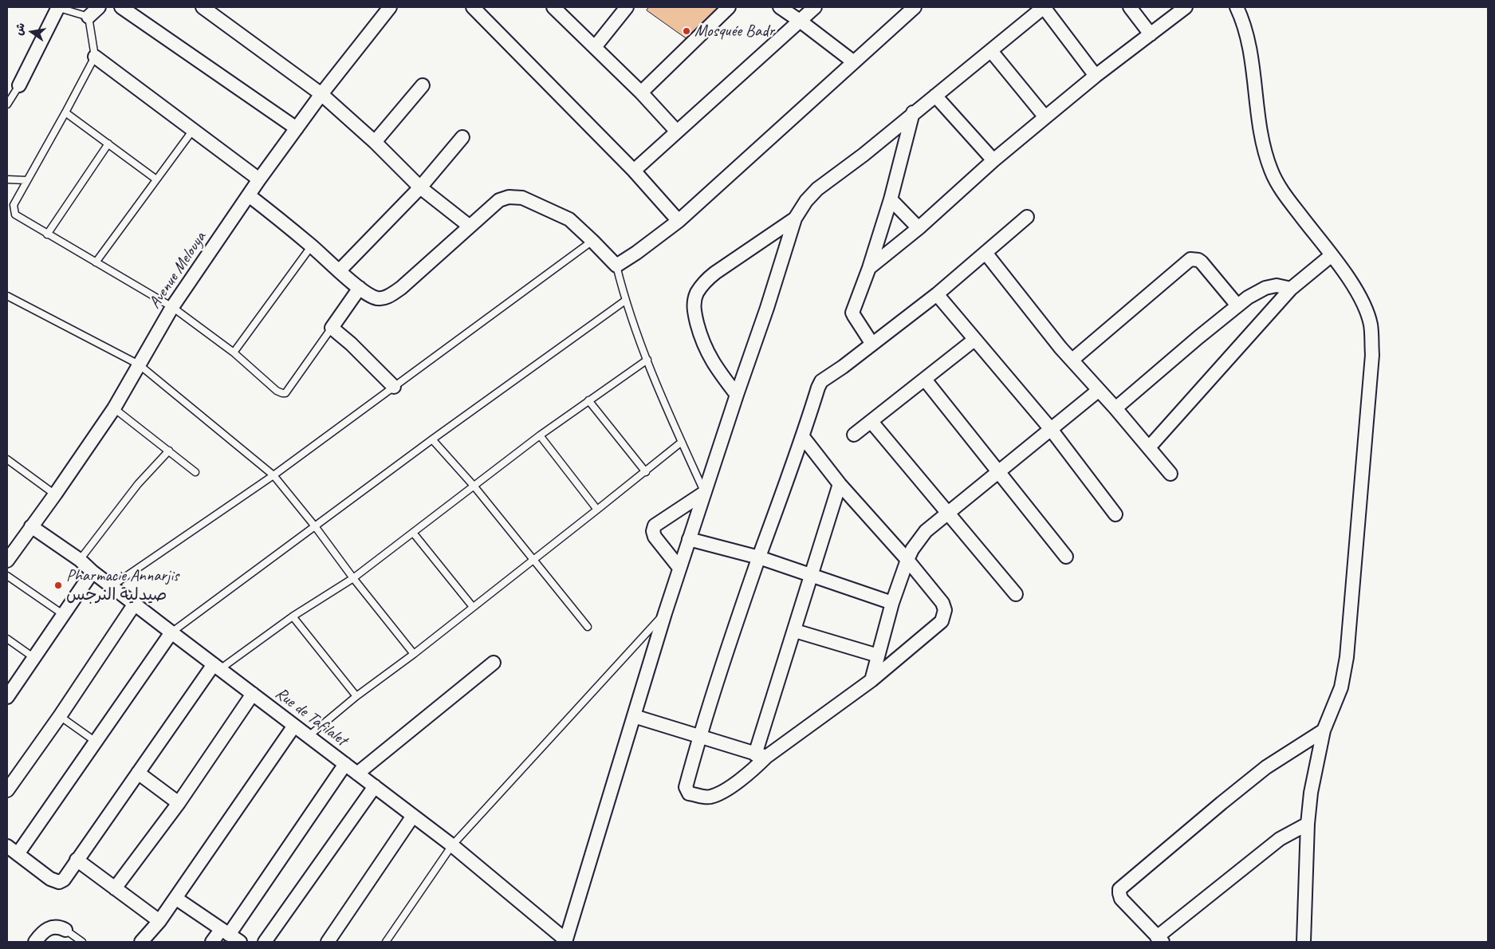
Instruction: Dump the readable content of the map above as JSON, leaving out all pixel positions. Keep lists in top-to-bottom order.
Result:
{
  "streets": {
    "street": ["Avenue Melouya", "Rue de Tafilalet"]
  },
  "crossings": [
    ["Avenue Melouya", "Rue de Tafilalet"]
  ],
  "places": ["Mosquée Badr", "Pharmacie Annarjis صيدلية النرجس"],
  "north": "left"
}
